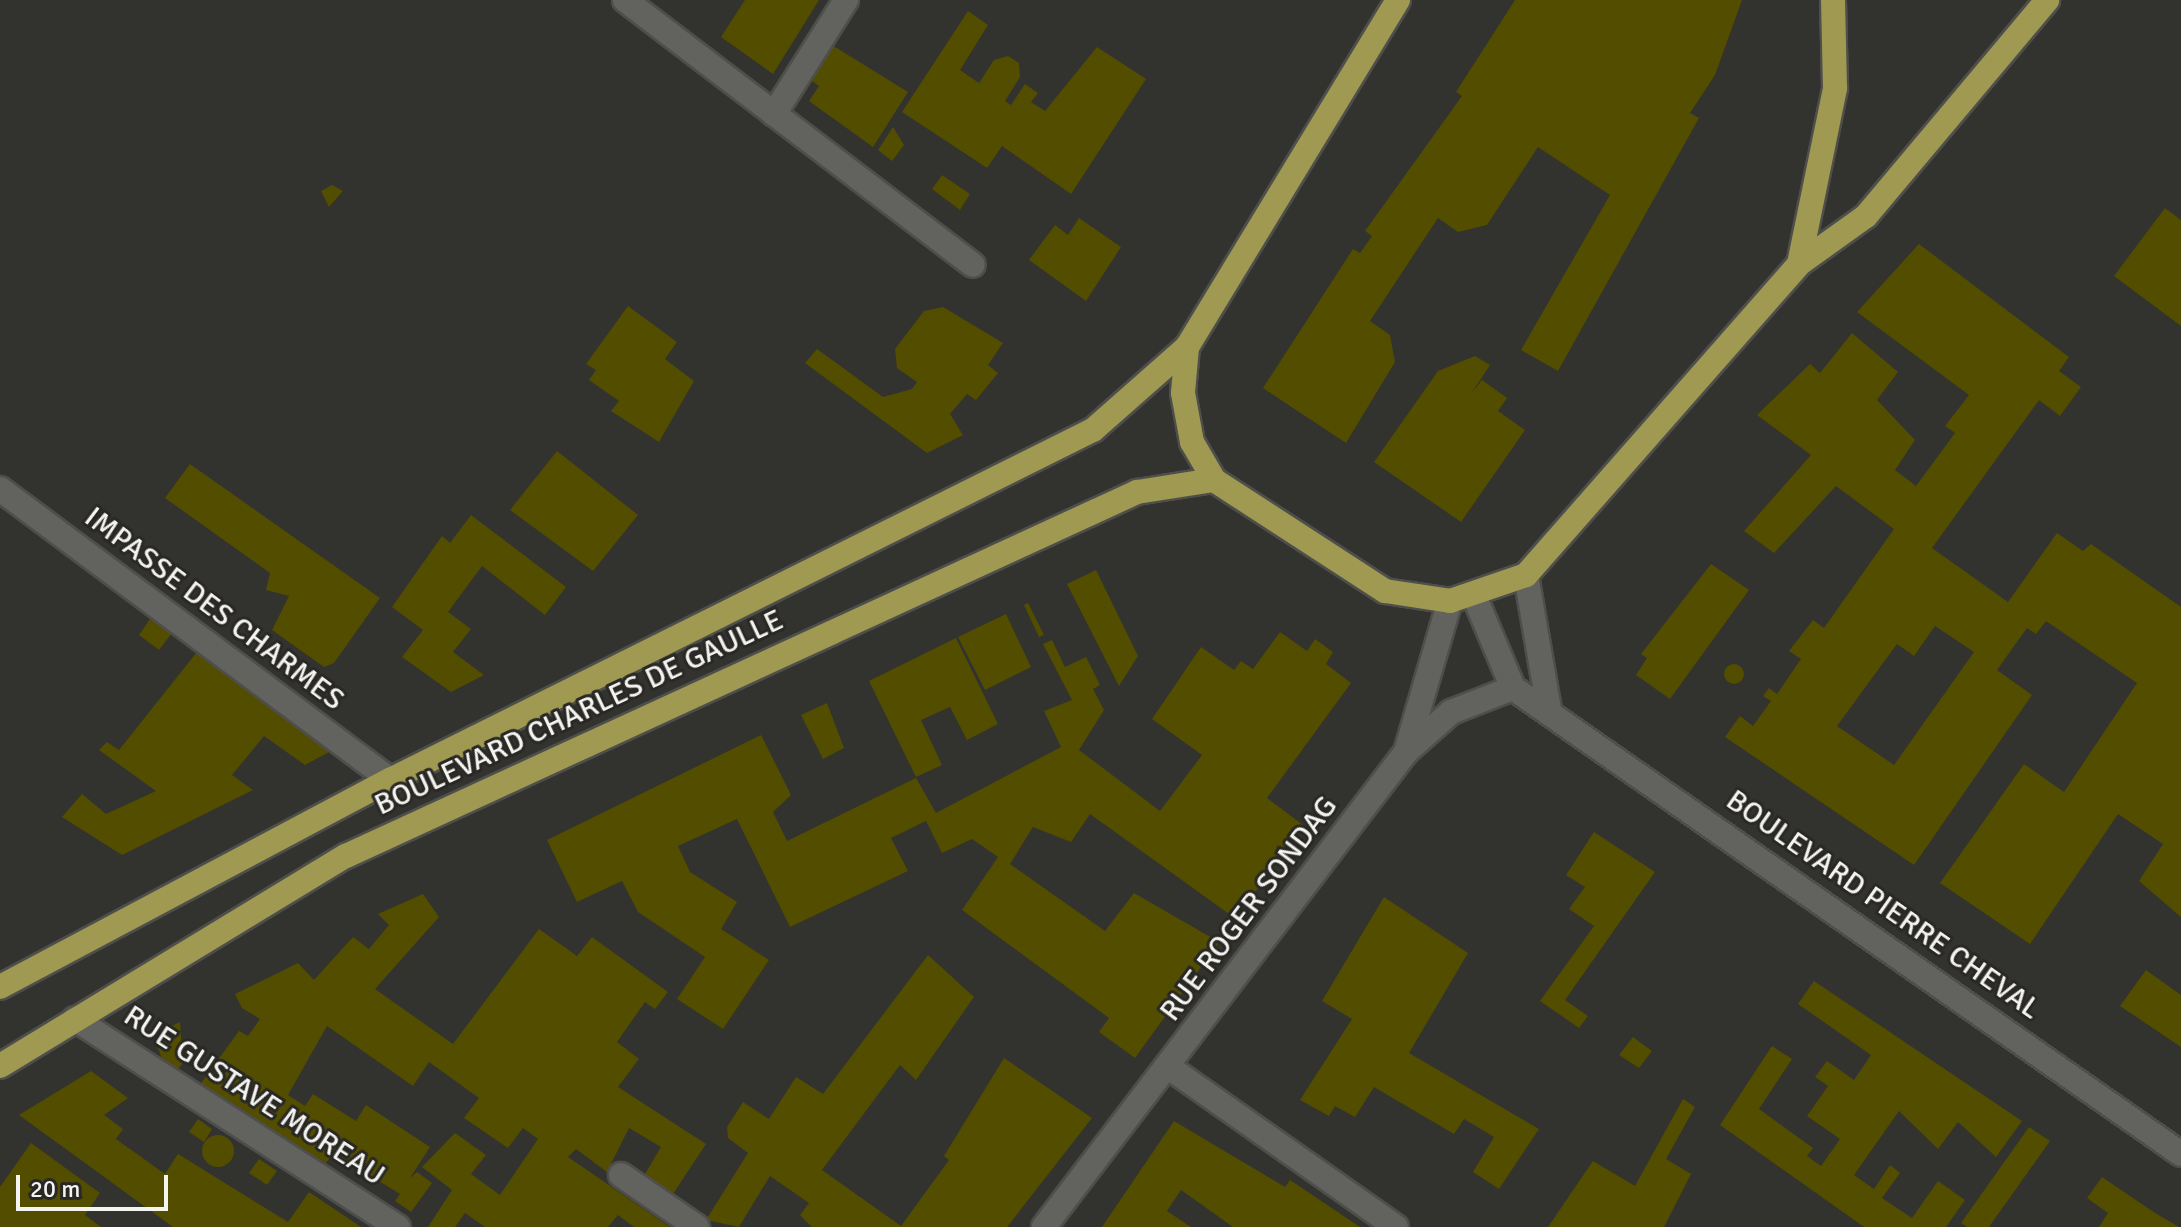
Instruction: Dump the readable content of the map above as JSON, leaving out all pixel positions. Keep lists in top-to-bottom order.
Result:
{
  "streets": {
    "main road": ["BOULEVARD CHARLES DE GAULLE"],
    "street": [
      "IMPASSE DES CHARMES",
      "BOULEVARD PIERRE CHEVAL",
      "RUE ROGER SONDAG",
      "RUE GUSTAVE MOREAU"
    ]
  },
  "crossings": [
    ["IMPASSE DES CHARMES", "BOULEVARD CHARLES DE GAULLE"],
    ["BOULEVARD CHARLES DE GAULLE", "RUE GUSTAVE MOREAU"]
  ],
  "scale_bar": "20 m"
}
